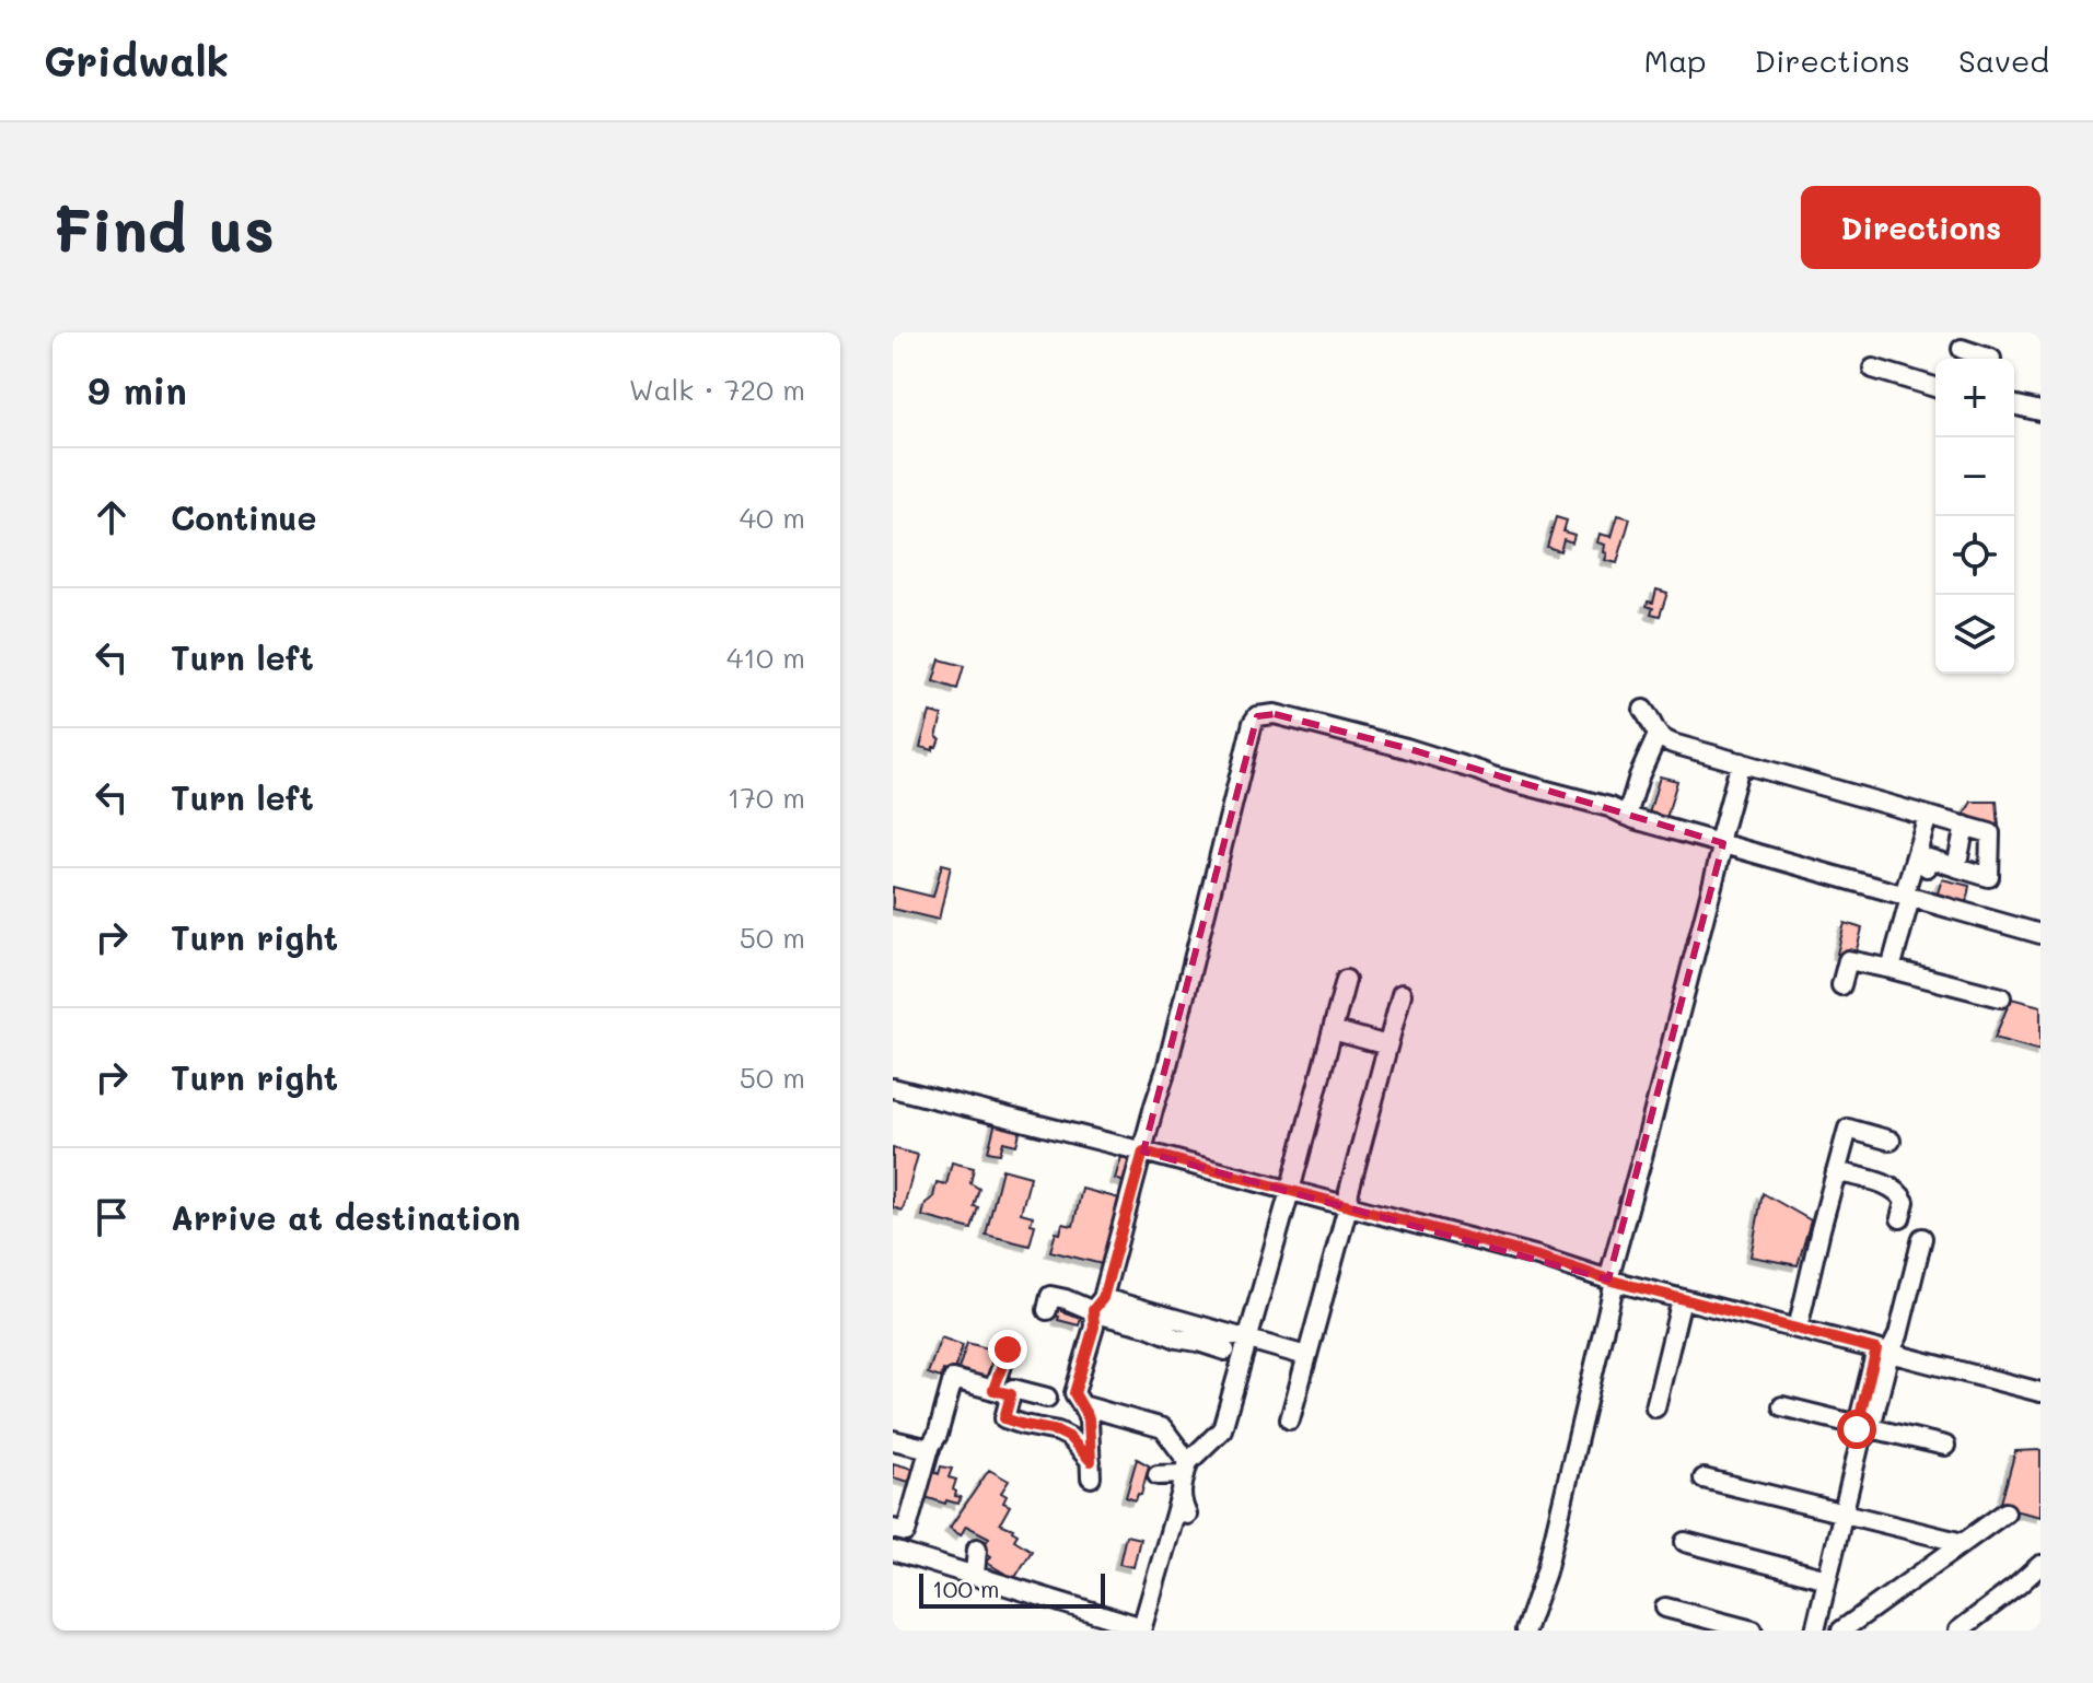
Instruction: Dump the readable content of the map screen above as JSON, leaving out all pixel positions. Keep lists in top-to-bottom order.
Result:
{
  "scale_bar": "100 m",
  "page": {
    "header": "Gridwalk",
    "nav": ["Map", "Directions", "Saved"],
    "buttons": "Directions",
    "title": "Find us",
    "heading": ["9 min", "Walk · 720 m"],
    "map_buttons": ["+", "−"],
    "list": [
      ["Continue", "40 m"],
      ["Turn left", "410 m"],
      ["Turn left", "170 m"],
      ["Turn right", "50 m"],
      ["Turn right", "50 m"],
      "Arrive at destination"
    ],
    "scale": "100 m"
  }
}
